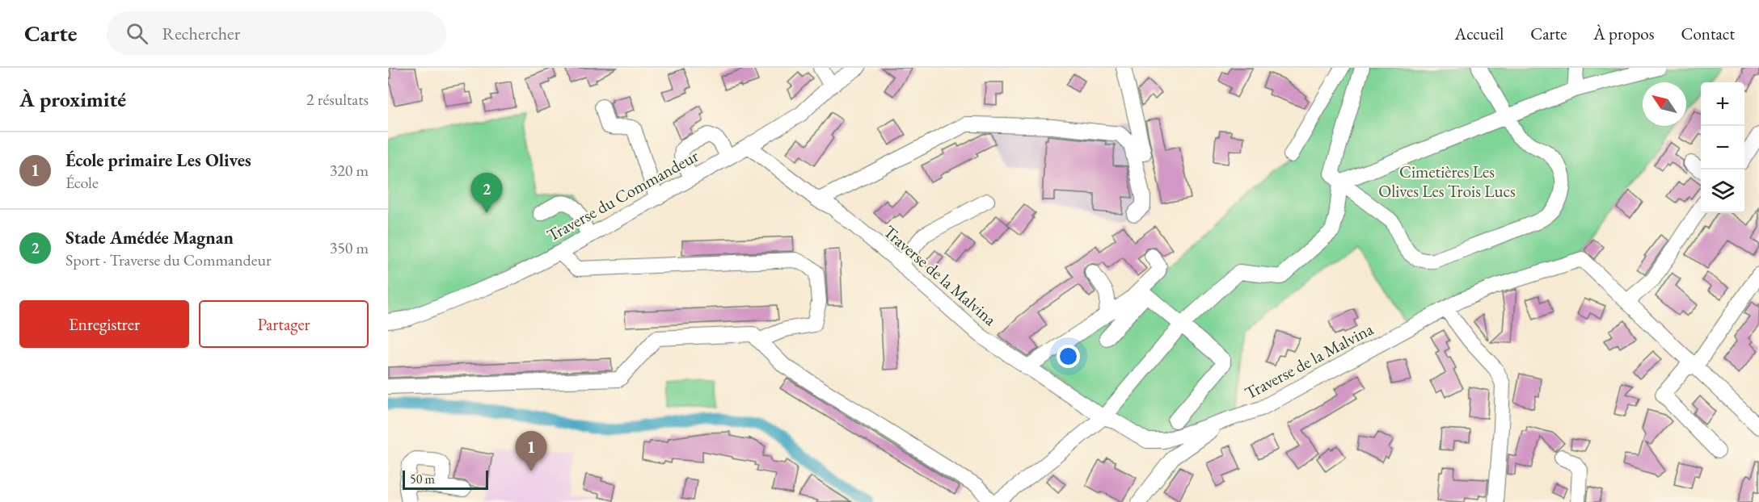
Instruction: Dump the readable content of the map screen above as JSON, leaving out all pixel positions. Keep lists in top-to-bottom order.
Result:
{
  "streets": {
    "street": ["Traverse du Commandeur", "Traverse de la Malvina"]
  },
  "crossings": [
    ["Traverse du Commandeur", "Traverse de la Malvina"]
  ],
  "parks": ["Cimetières Les Olives Les Trois Lucs"],
  "scale_bar": "50 m",
  "north": "top left",
  "page": {
    "header": "Carte",
    "search": "Rechercher",
    "nav": [
      "Accueil",
      "Carte",
      "À propos",
      "Contact"
    ],
    "heading": ["À proximité", "2 résultats"],
    "map_buttons": ["+", "−"],
    "list": [
      {
        "mark": "1",
        "name": "École primaire Les Olives",
        "note": "École",
        "value": "320 m"
      },
      {
        "mark": "2",
        "name": "Stade Amédée Magnan",
        "note": "Sport · Traverse du Commandeur",
        "value": "350 m"
      }
    ],
    "pins": ["2", "1"],
    "buttons": ["Enregistrer", "Partager"],
    "scale": "50 m"
  }
}
